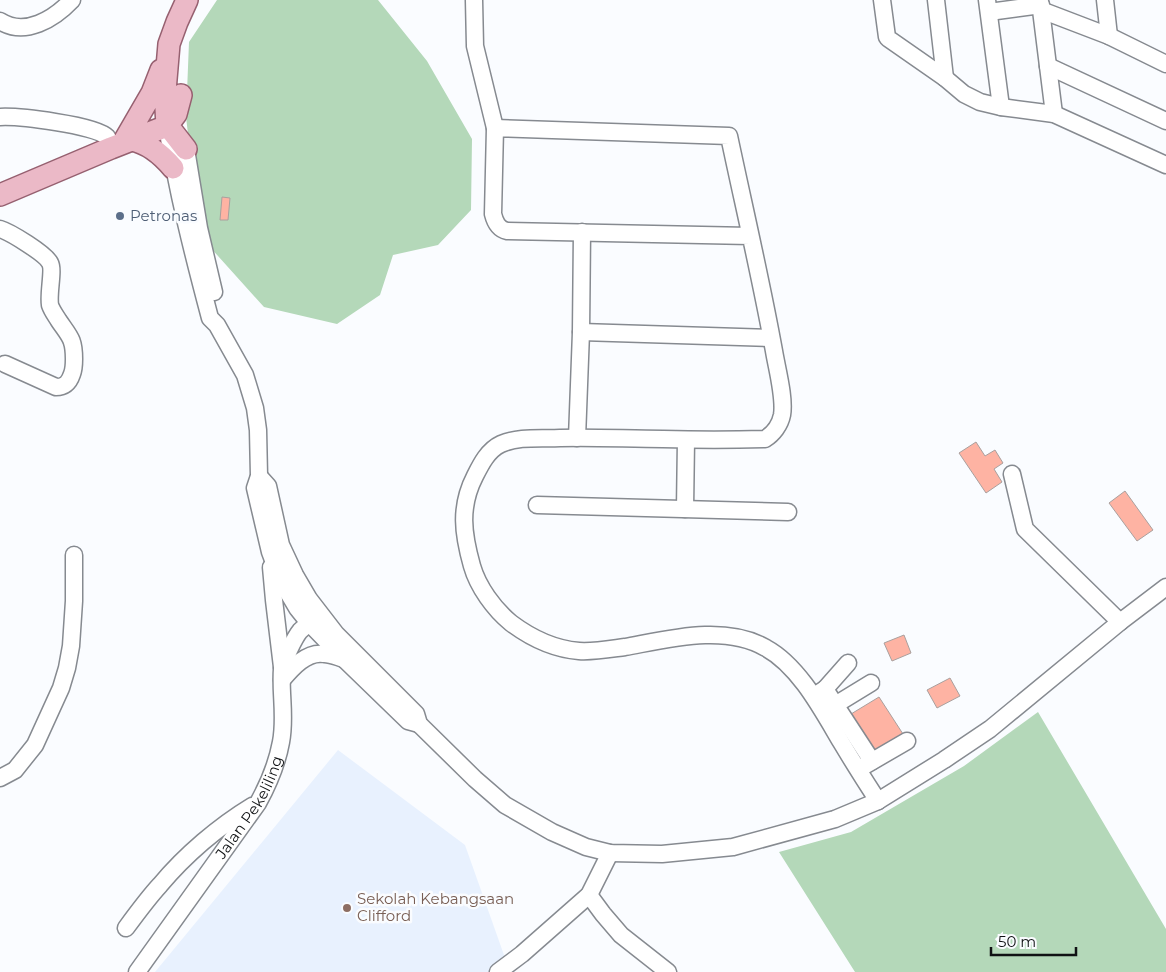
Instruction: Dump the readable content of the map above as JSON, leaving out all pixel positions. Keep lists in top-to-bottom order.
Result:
{
  "streets": {
    "street": ["Jalan Pekeliling"]
  },
  "places": ["Petronas", "Sekolah Kebangsaan Clifford"],
  "scale_bar": "50 m"
}
